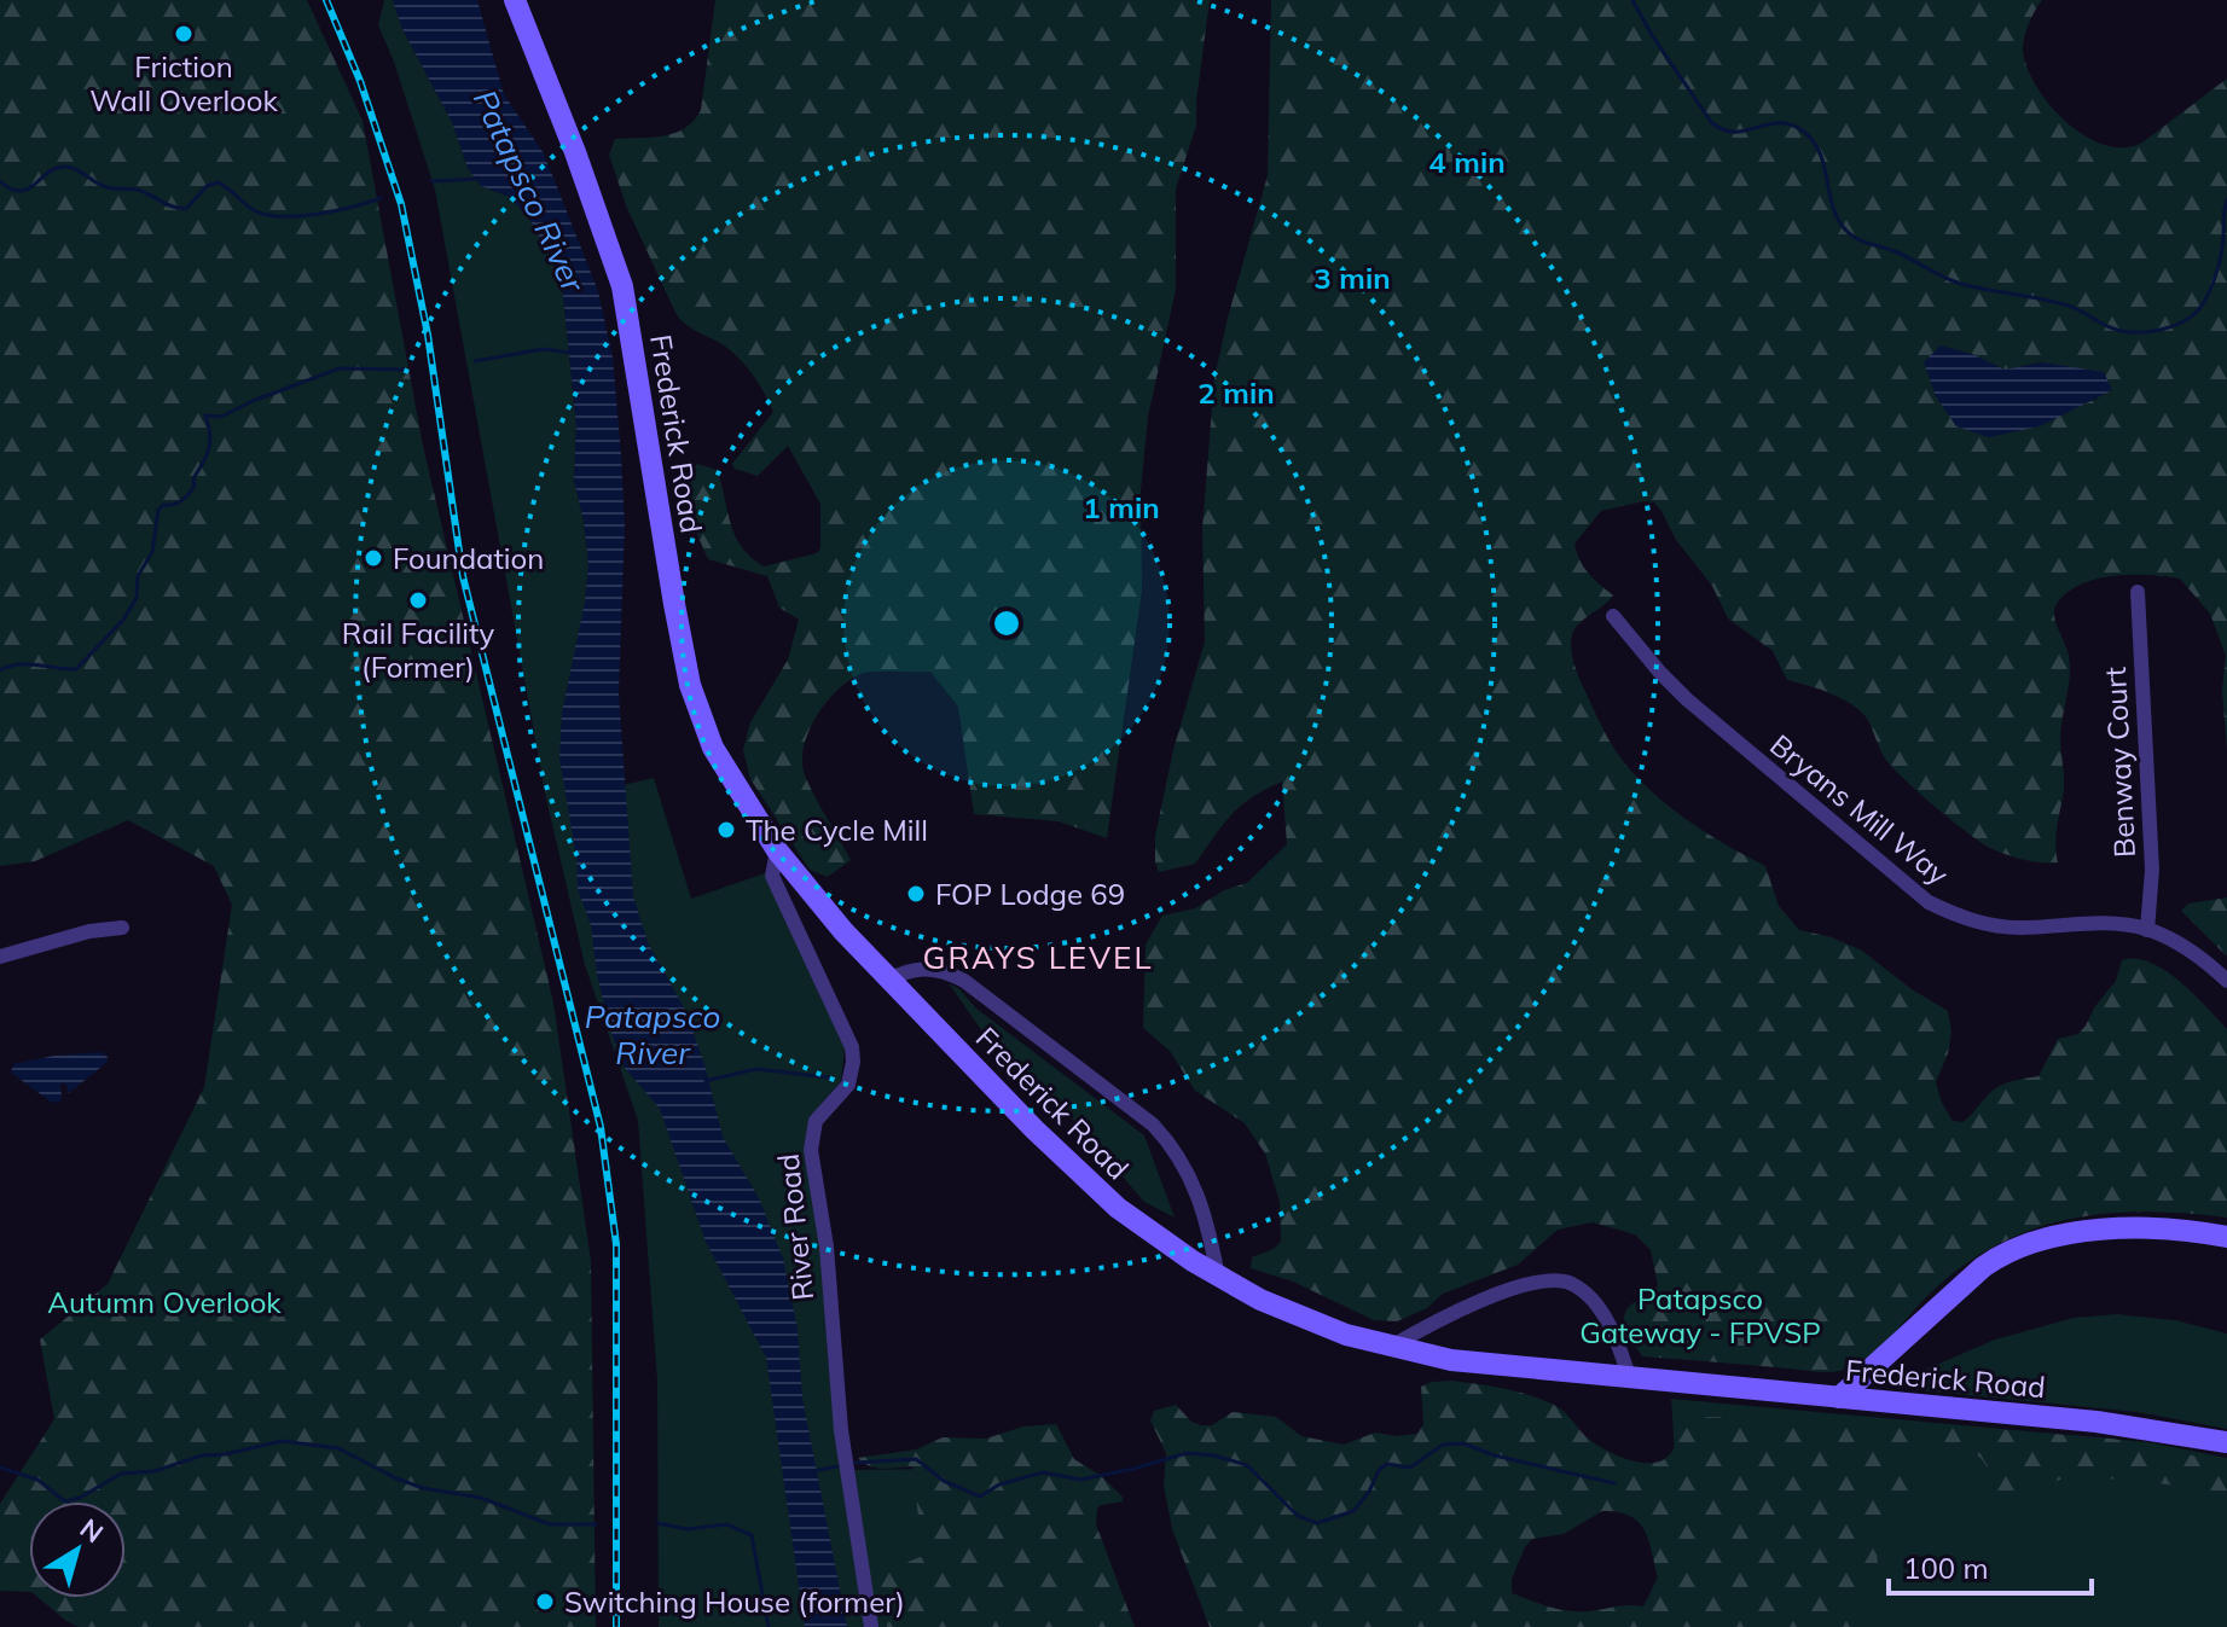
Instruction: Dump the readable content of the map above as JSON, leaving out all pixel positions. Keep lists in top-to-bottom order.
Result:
{
  "streets": {
    "main road": ["Frederick Road"],
    "street": ["Benway Court", "Bryans Mill Way", "River Road"]
  },
  "crossings": [
    ["Frederick Road", "River Road"],
    ["Benway Court", "Bryans Mill Way"]
  ],
  "districts": ["GRAYS LEVEL"],
  "water": ["Patapsco River"],
  "parks": ["Patapsco Gateway - FPVSP", "Autumn Overlook"],
  "places": [
    "Friction Wall Overlook",
    "Foundation",
    "Rail Facility (Former)",
    "The Cycle Mill",
    "FOP Lodge 69",
    "Switching House (former)"
  ],
  "scale_bar": "100 m",
  "north": "top right",
  "rings": [
    "4 min",
    "3 min",
    "2 min",
    "1 min"
  ]
}
